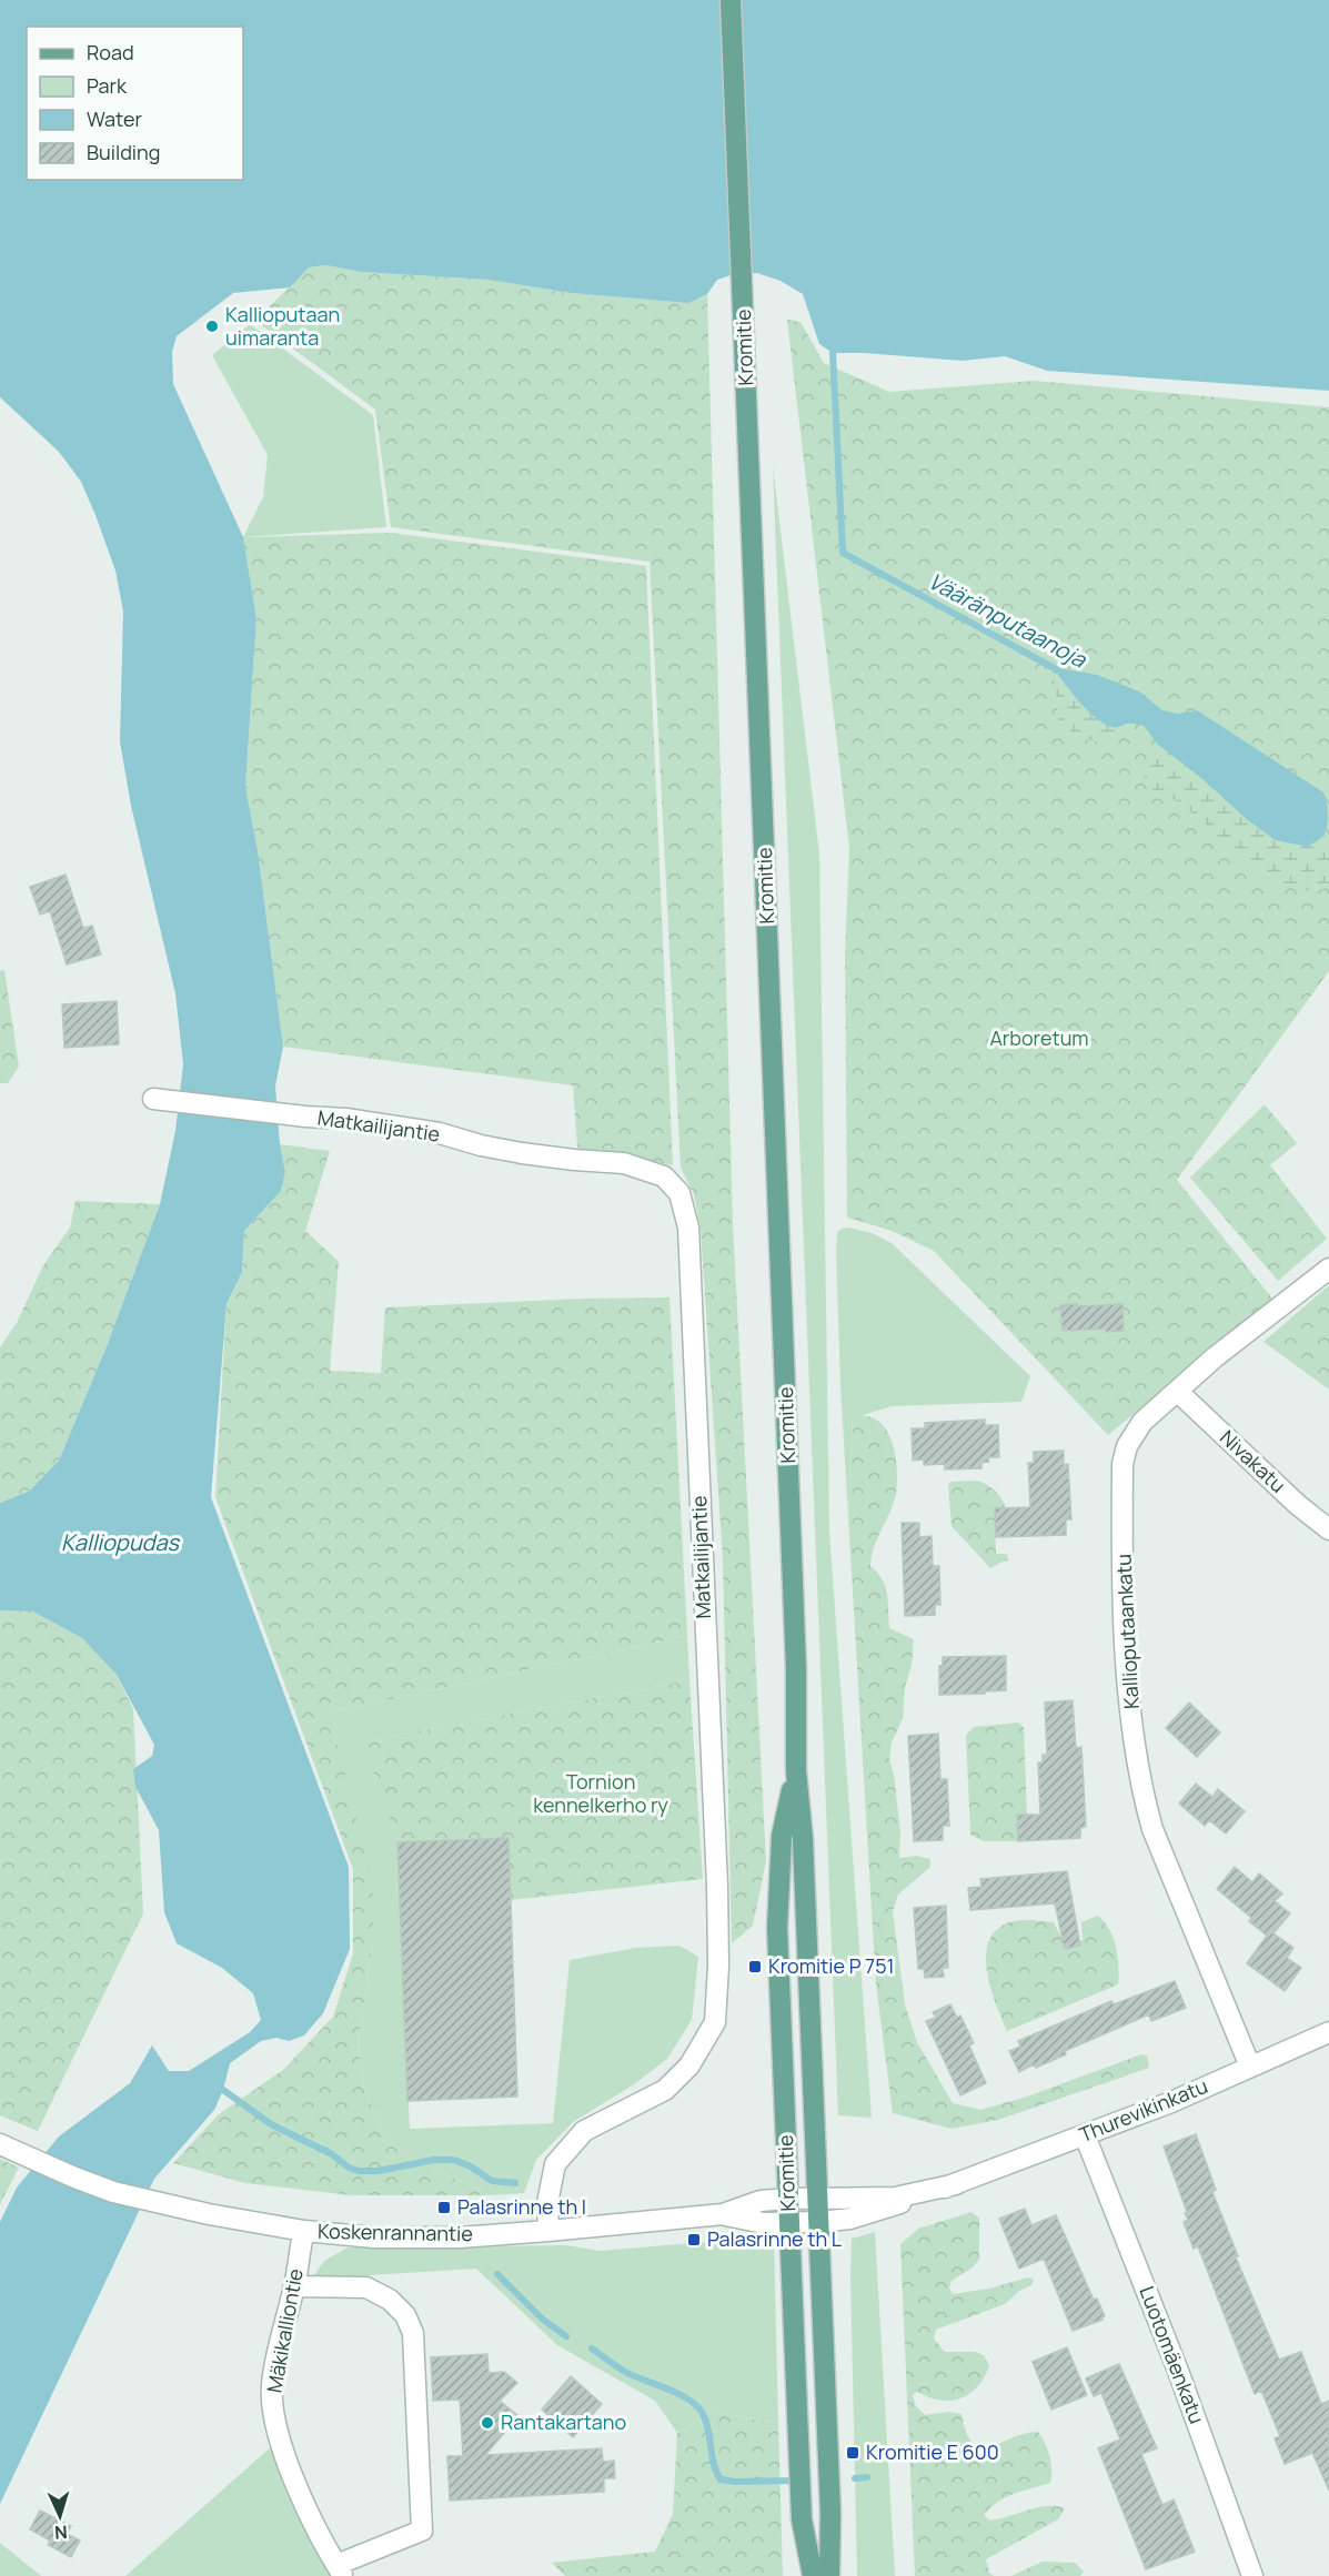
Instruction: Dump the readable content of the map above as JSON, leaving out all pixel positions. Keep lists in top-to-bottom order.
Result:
{
  "streets": {
    "main road": ["Kromitie"],
    "street": [
      "Matkailijantie",
      "Nivakatu",
      "Kallioputaankatu",
      "Thurevikinkatu",
      "Koskenrannantie",
      "Mäkikalliontie",
      "Luotomäenkatu"
    ]
  },
  "crossings": [
    ["Kromitie", "Thurevikinkatu"],
    ["Kromitie", "Koskenrannantie"],
    ["Matkailijantie", "Koskenrannantie"],
    ["Nivakatu", "Kallioputaankatu"],
    ["Kallioputaankatu", "Thurevikinkatu"],
    ["Thurevikinkatu", "Koskenrannantie"],
    ["Thurevikinkatu", "Luotomäenkatu"],
    ["Koskenrannantie", "Mäkikalliontie"]
  ],
  "water": ["Vääränputaanoja", "Kalliopudas"],
  "parks": ["Arboretum", "Tornion kennelkerho ry"],
  "places": {
    "other": ["Kallioputaan uimaranta", "Rantakartano"],
    "transit": [
      "Kromitie P 751",
      "Palasrinne th I",
      "Palasrinne th L",
      "Kromitie E 600"
    ]
  },
  "legend": [
    "Road",
    "Park",
    "Water",
    "Building"
  ],
  "north": "bottom"
}
